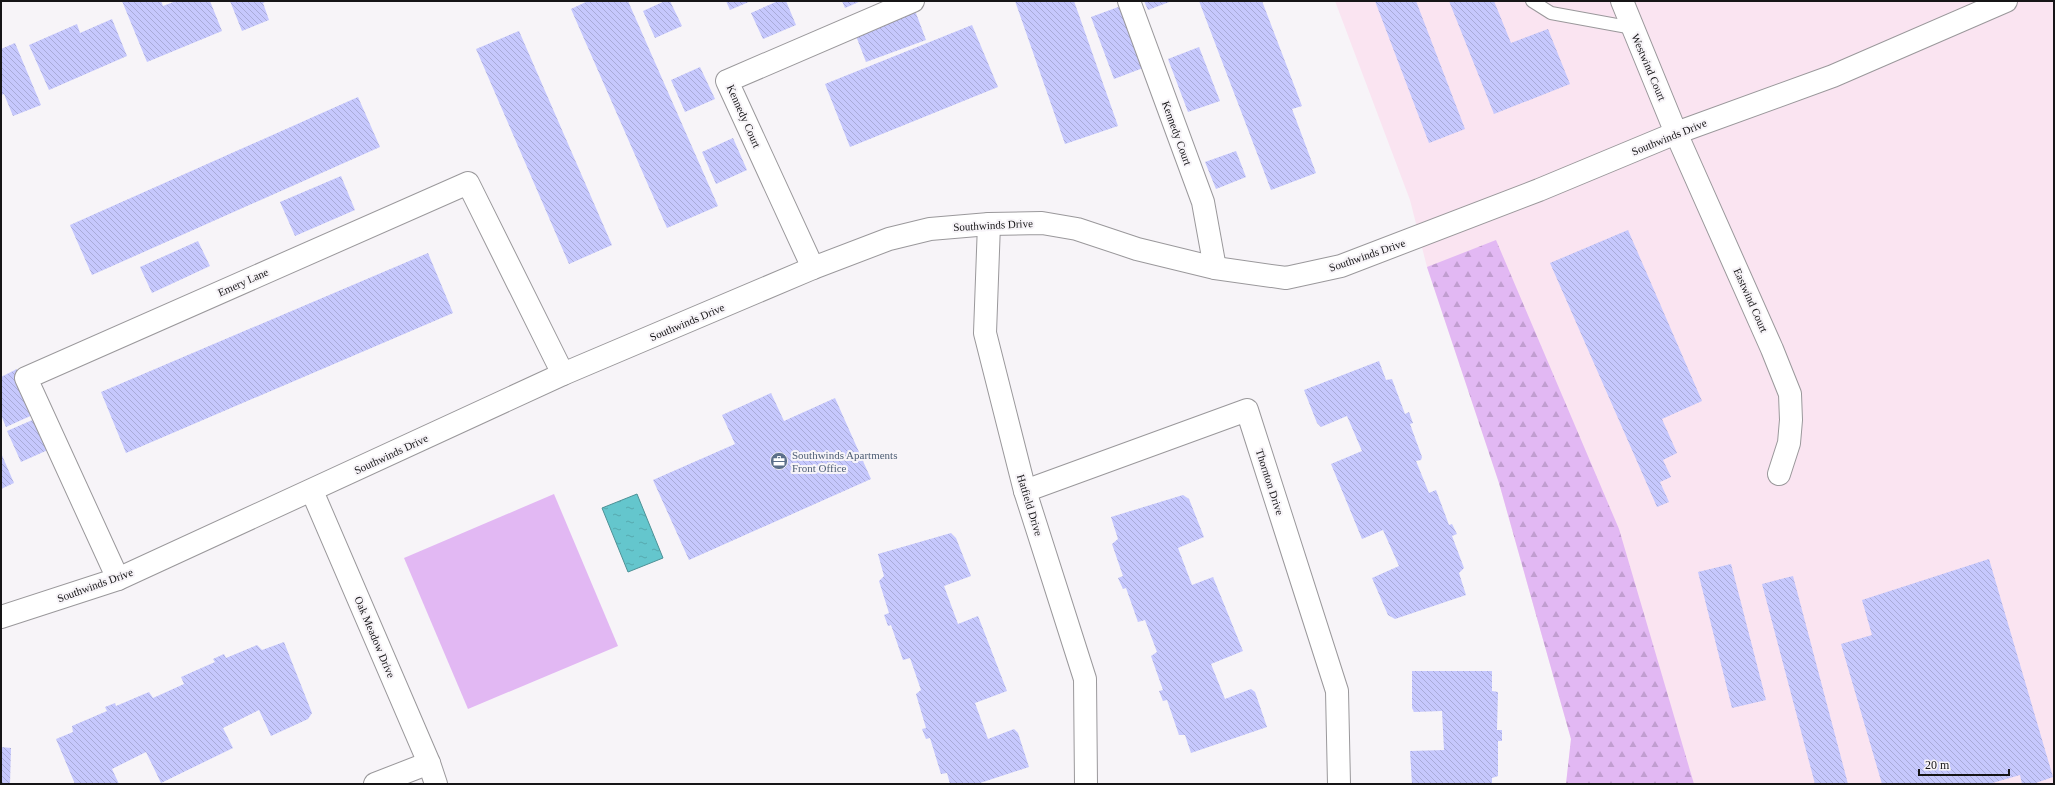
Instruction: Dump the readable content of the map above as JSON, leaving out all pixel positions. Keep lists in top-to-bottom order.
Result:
{
  "streets": {
    "street": [
      "Westwind Court",
      "Kennedy Court",
      "Southwinds Drive",
      "Emery Lane",
      "Eastwind Court",
      "Thornton Drive",
      "Hatfield Drive",
      "Oak Meadow Drive"
    ]
  },
  "crossings": [
    ["Westwind Court", "Southwinds Drive"],
    ["Westwind Court", "Eastwind Court"],
    ["Kennedy Court", "Southwinds Drive"],
    ["Southwinds Drive", "Emery Lane"],
    ["Southwinds Drive", "Eastwind Court"],
    ["Southwinds Drive", "Hatfield Drive"],
    ["Southwinds Drive", "Oak Meadow Drive"],
    ["Thornton Drive", "Hatfield Drive"]
  ],
  "places": {
    "office": ["Southwinds Apartments Front Office"]
  },
  "scale_bar": "20 m"
}
